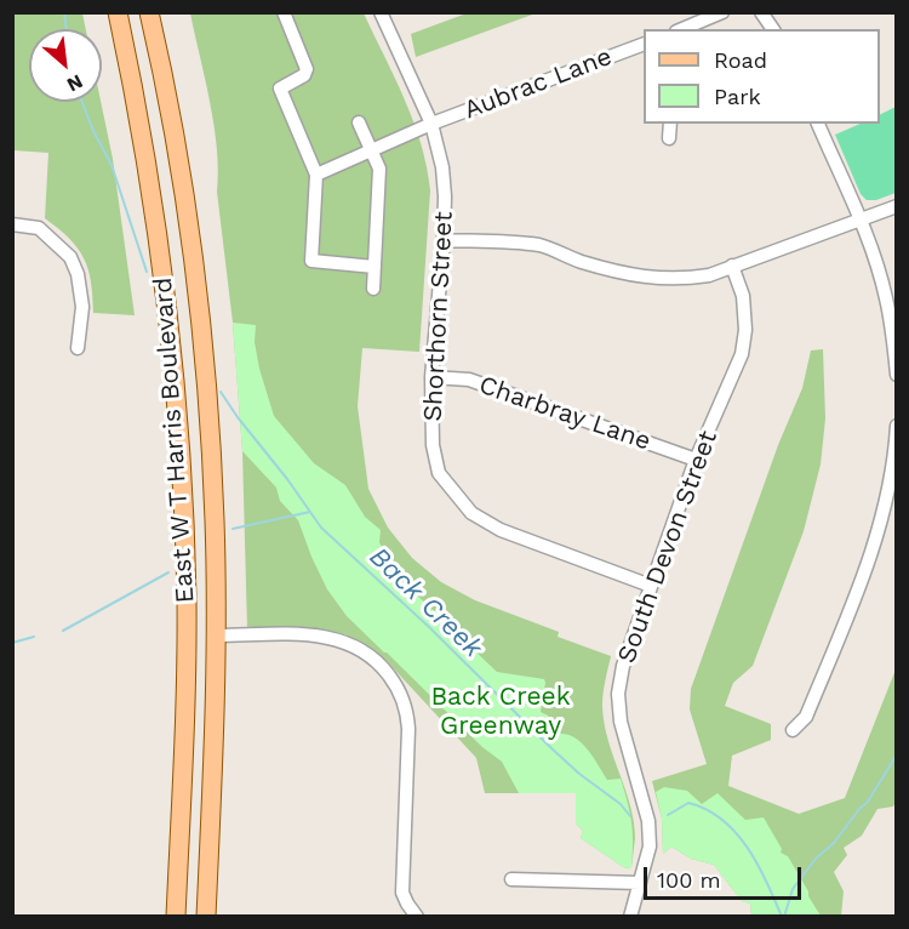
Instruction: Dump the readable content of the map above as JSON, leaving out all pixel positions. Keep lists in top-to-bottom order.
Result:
{
  "streets": {
    "main road": ["East W T Harris Boulevard"],
    "street": [
      "Aubrac Lane",
      "Shorthorn Street",
      "Charbray Lane",
      "South Devon Street"
    ]
  },
  "crossings": [
    ["Aubrac Lane", "Shorthorn Street"],
    ["Shorthorn Street", "Charbray Lane"],
    ["Shorthorn Street", "South Devon Street"],
    ["Charbray Lane", "South Devon Street"]
  ],
  "water": ["Back Creek"],
  "parks": ["Back Creek Greenway"],
  "legend": ["Road", "Park"],
  "scale_bar": "100 m",
  "north": "bottom right"
}
